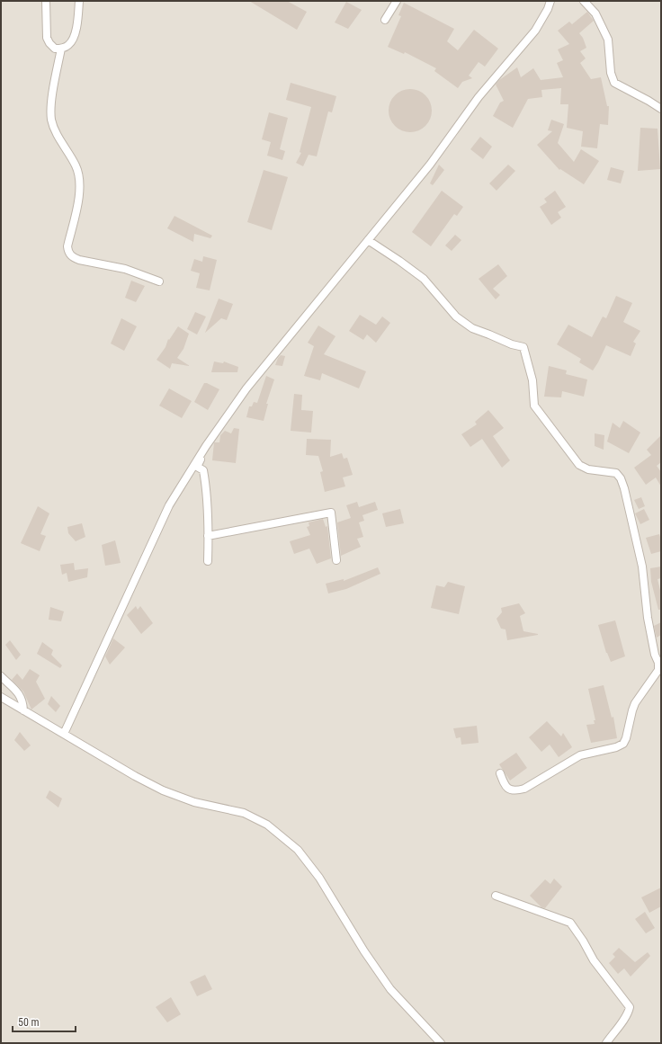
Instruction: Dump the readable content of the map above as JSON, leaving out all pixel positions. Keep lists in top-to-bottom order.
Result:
{
  "scale_bar": "50 m"
}
